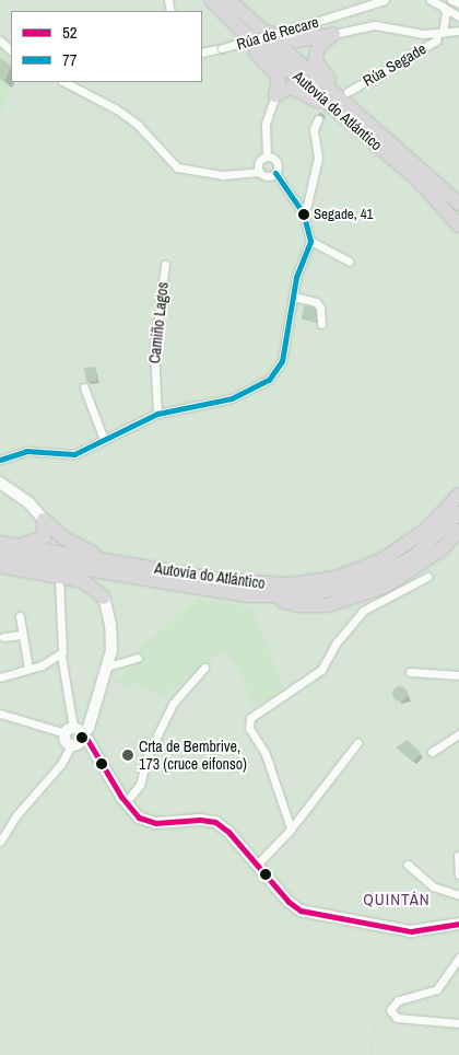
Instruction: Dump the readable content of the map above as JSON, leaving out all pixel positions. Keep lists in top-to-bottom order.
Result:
{
  "streets": {
    "highway": ["Autovía do Atlántico"],
    "street": ["Rúa de Recare", "Rúa Segade", "Camiño Lagos"]
  },
  "districts": ["QUINTÁN"],
  "places": ["Segade, 41", "Crta de Bembrive, 173 (cruce eifonso)"],
  "lines": ["transit line 77", "transit line 52"],
  "legend": ["52", "77"]
}
